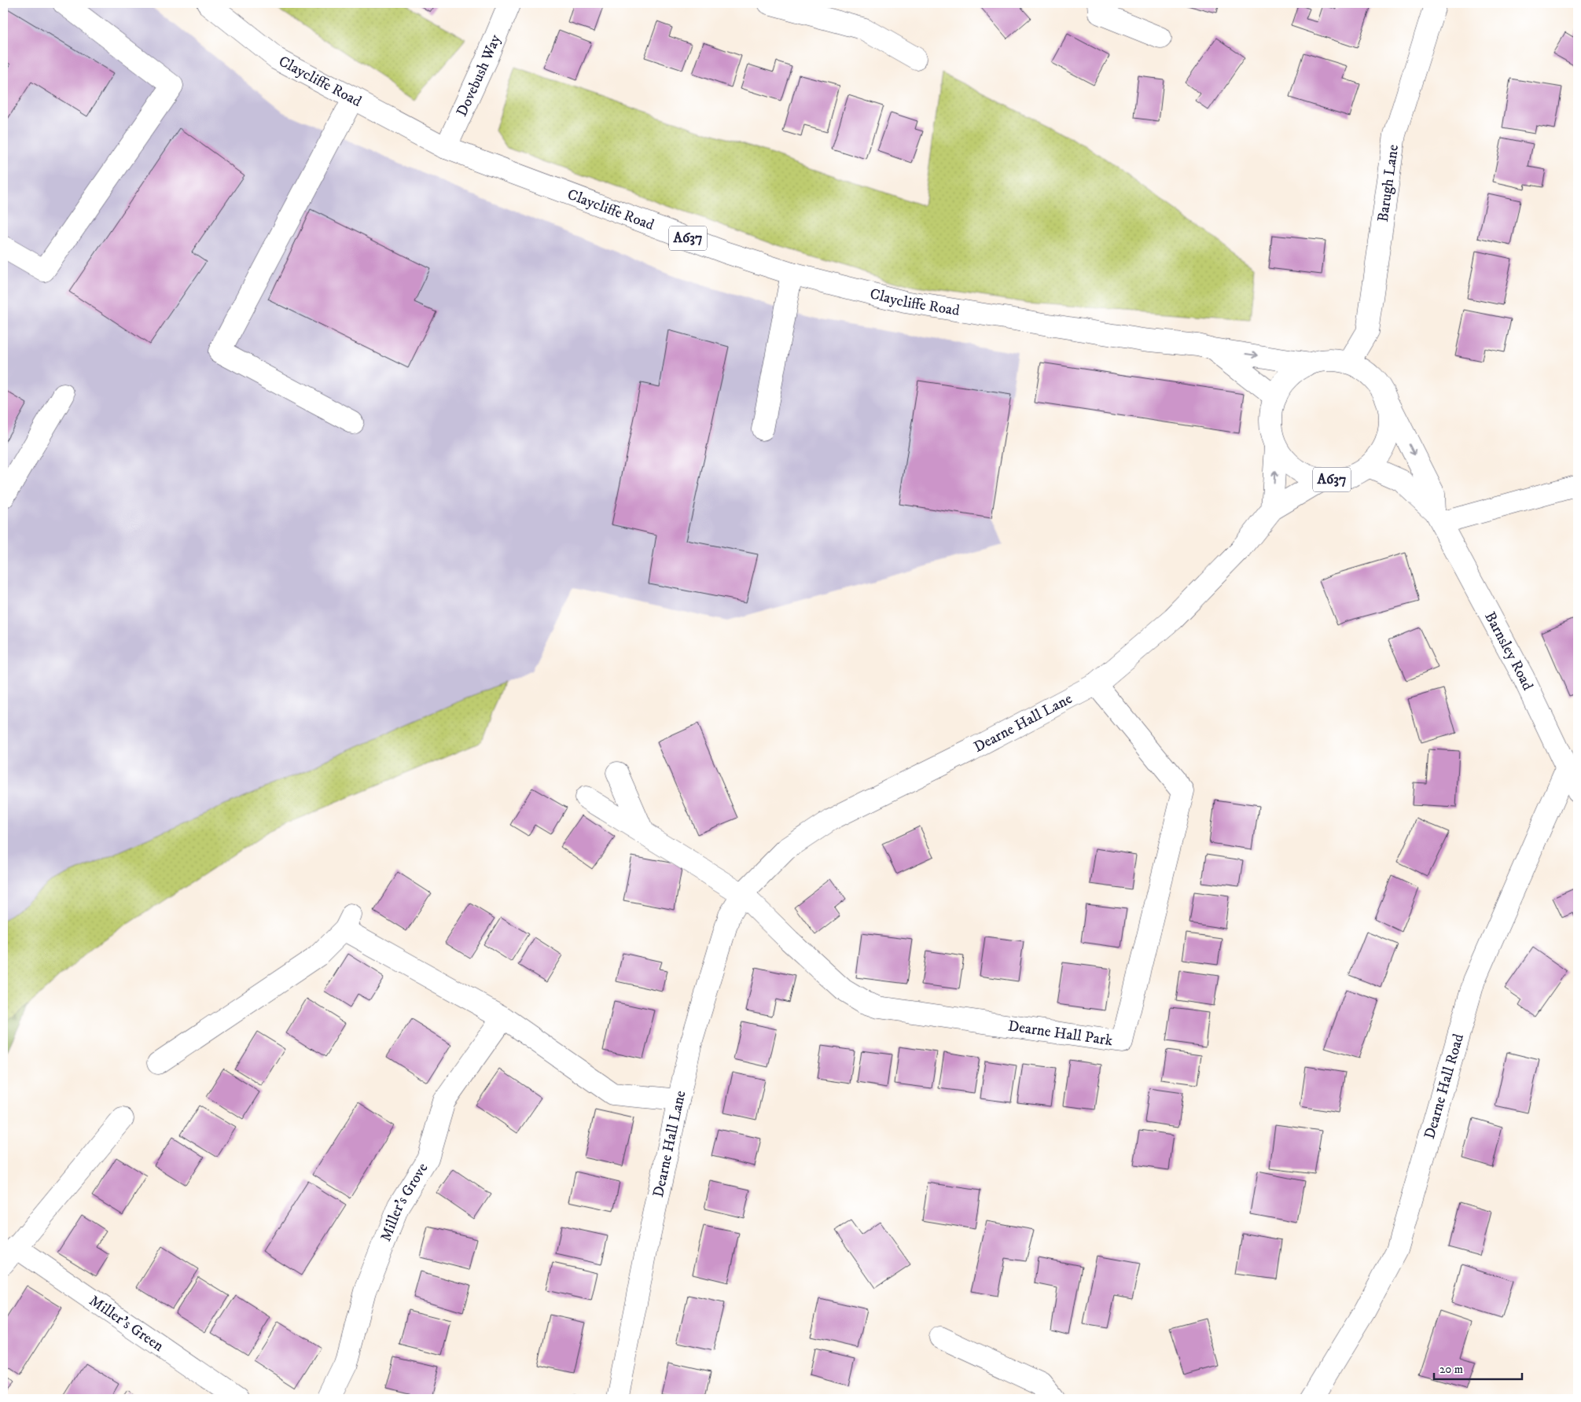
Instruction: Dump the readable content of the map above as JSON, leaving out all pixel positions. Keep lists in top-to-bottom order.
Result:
{
  "streets": {
    "main road": [
      "Dovebush Way",
      "Claycliffe Road",
      "Barugh Lane",
      "A637",
      "Barnsley Road",
      "Dearne Hall Lane",
      "Dearne Hall Park",
      "Dearne Hall Road",
      "Miller's Grove",
      "Miller's Green"
    ]
  },
  "crossings": [
    ["Dovebush Way", "Claycliffe Road"],
    ["Claycliffe Road", "Barugh Lane"],
    ["Claycliffe Road", "Barnsley Road"],
    ["Claycliffe Road", "Dearne Hall Lane"],
    ["Barugh Lane", "Barnsley Road"],
    ["Barugh Lane", "Dearne Hall Lane"],
    ["Barnsley Road", "Dearne Hall Lane"],
    ["Barnsley Road", "Dearne Hall Road"],
    ["Dearne Hall Lane", "Dearne Hall Park"]
  ],
  "scale_bar": "20 m"
}
